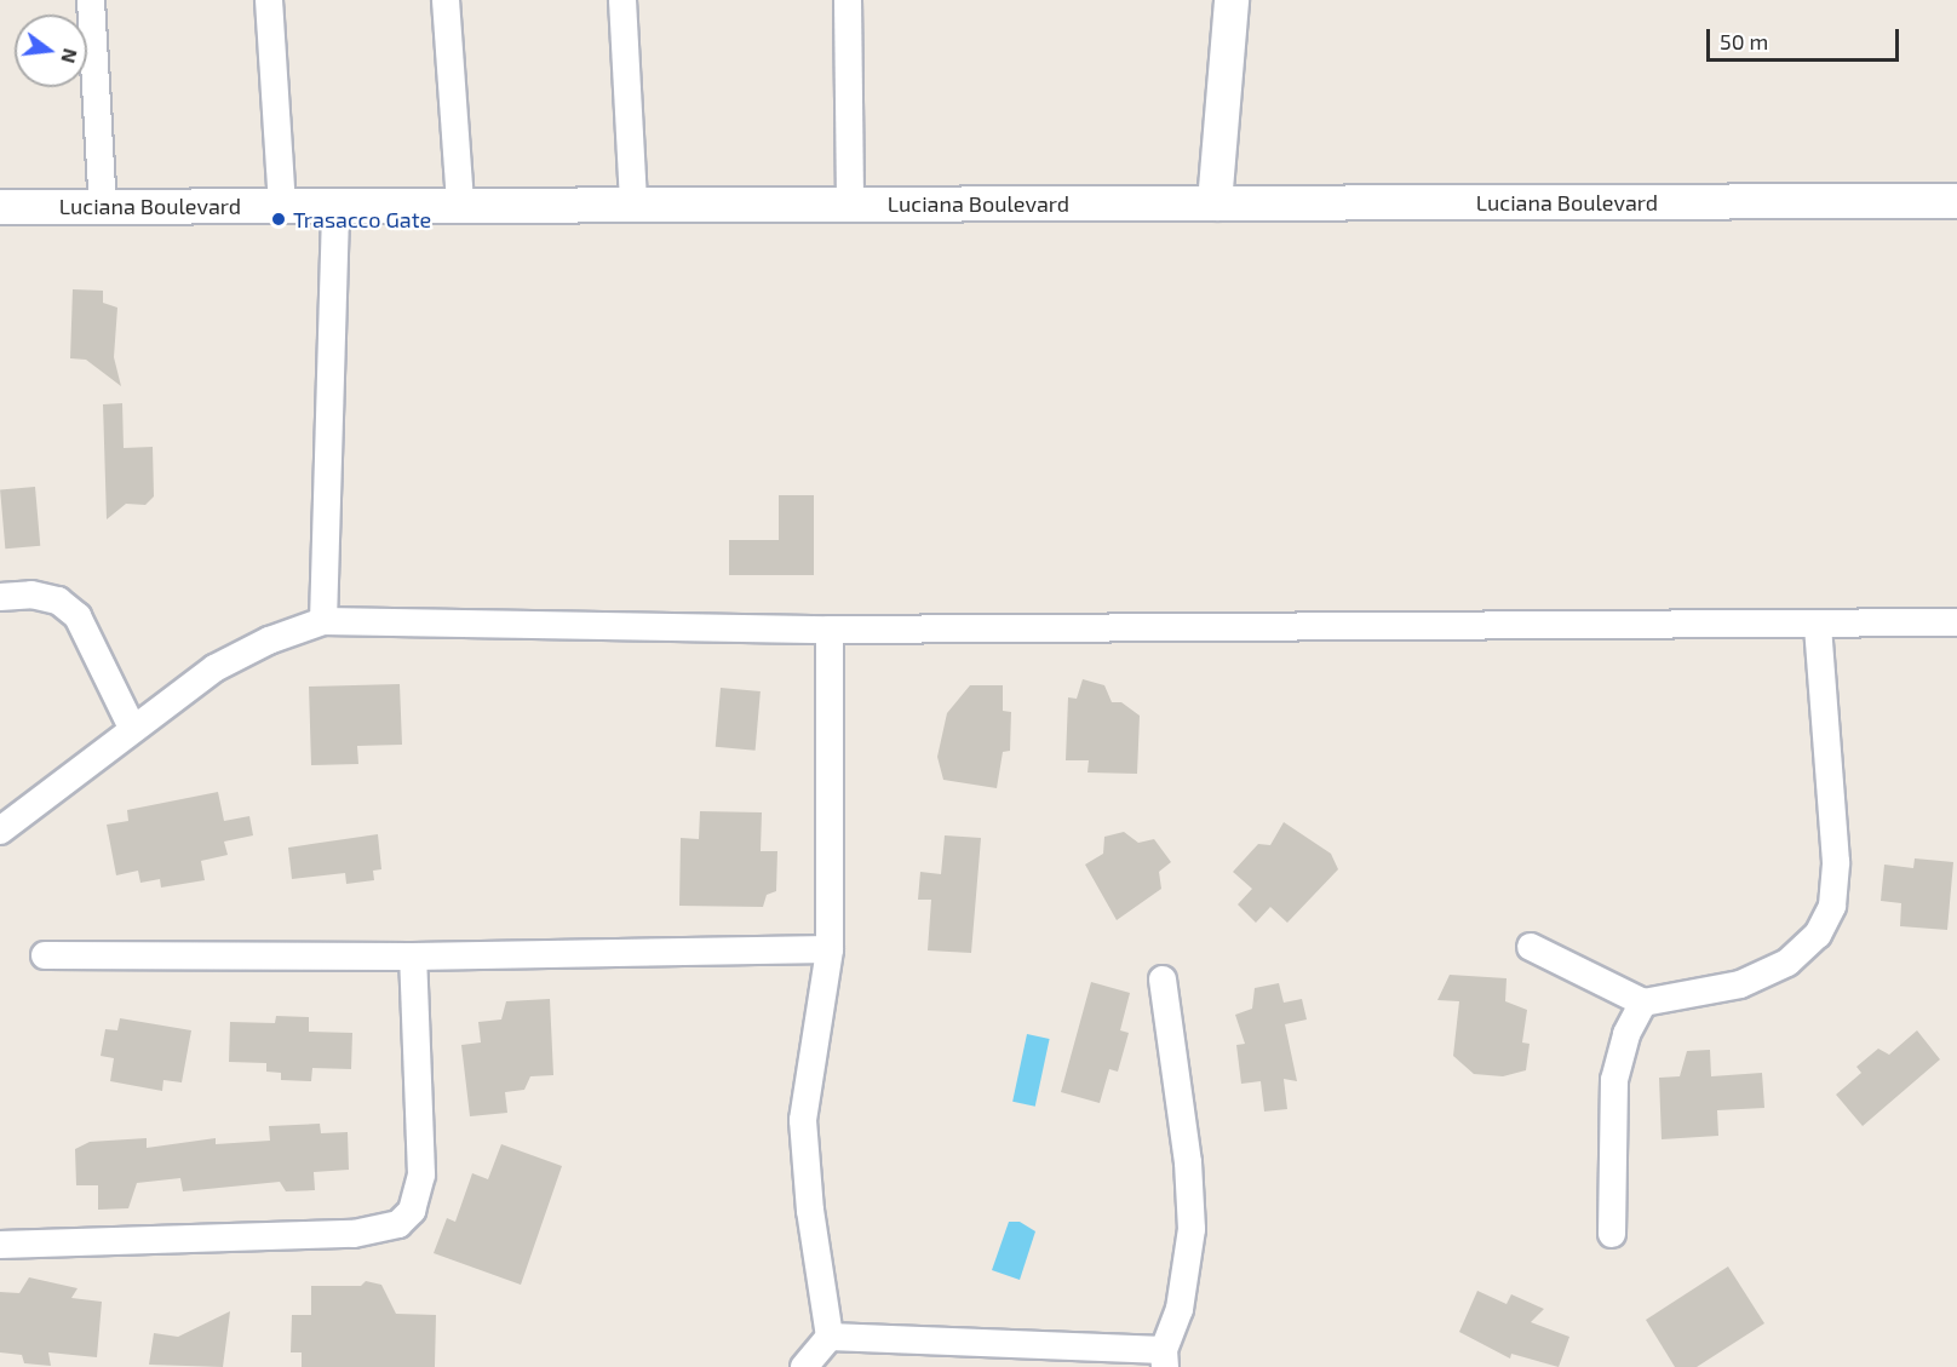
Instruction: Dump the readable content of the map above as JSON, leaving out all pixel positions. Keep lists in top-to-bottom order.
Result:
{
  "streets": {
    "street": ["Luciana Boulevard"]
  },
  "places": ["Trasacco Gate"],
  "scale_bar": "50 m",
  "north": "right"
}
